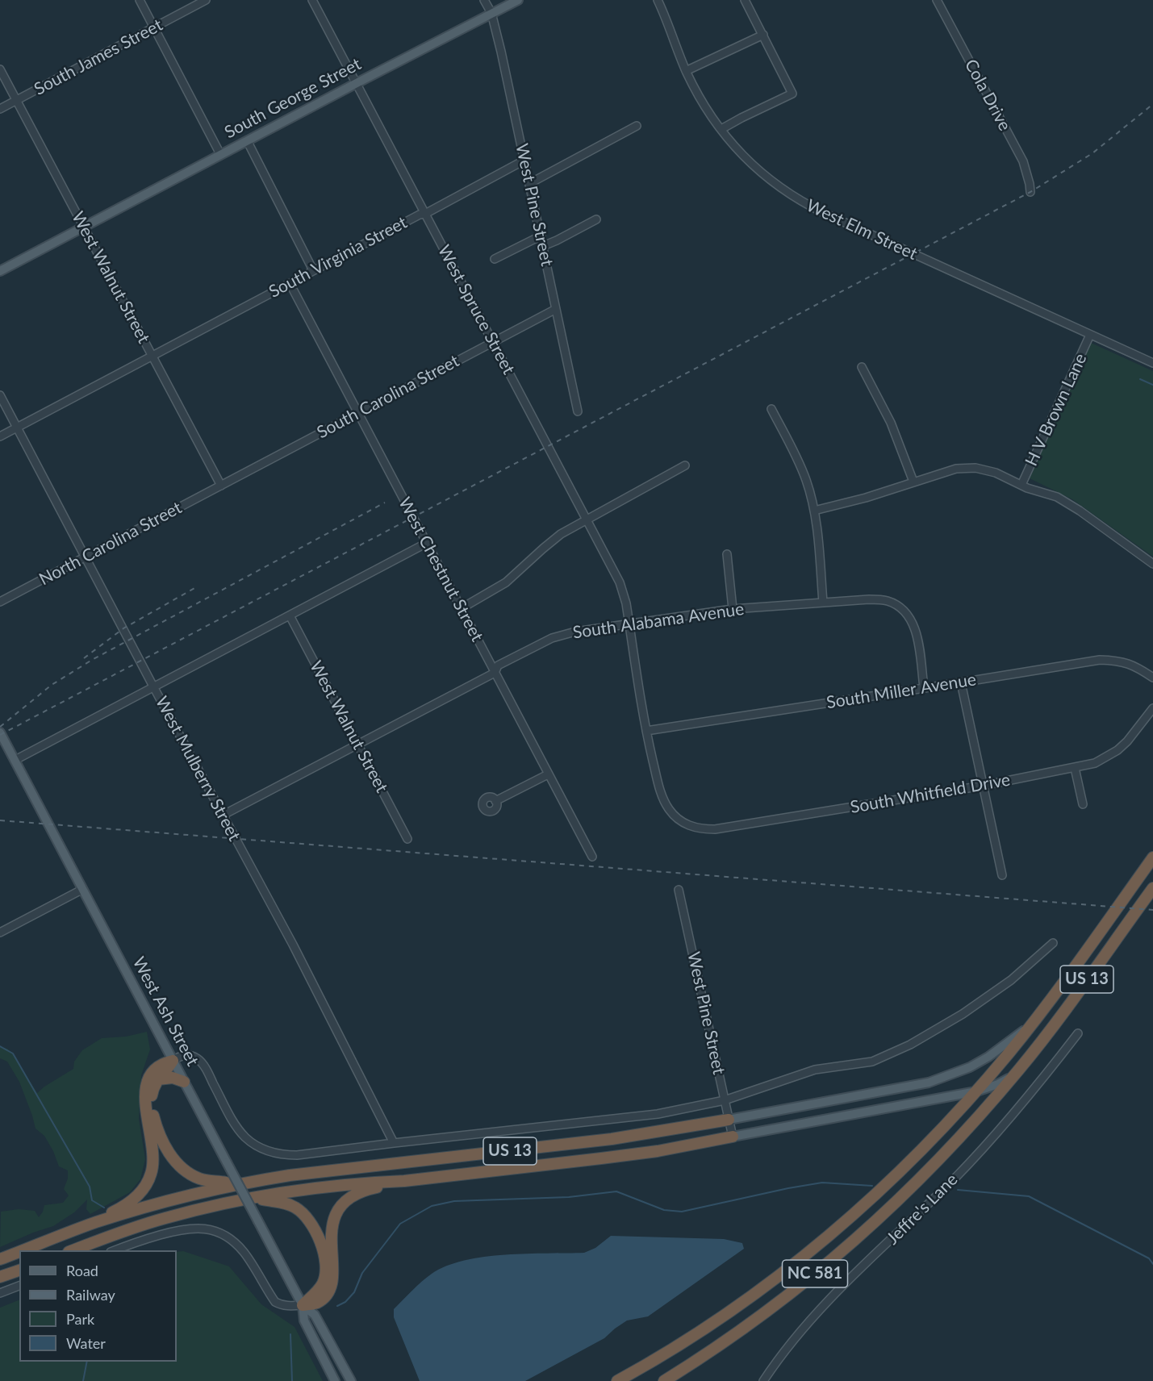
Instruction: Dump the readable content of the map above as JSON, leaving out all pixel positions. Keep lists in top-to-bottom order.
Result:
{
  "streets": {
    "highway": ["US 13", "NC 581"],
    "main road": ["South George Street", "West Ash Street"],
    "street": [
      "South James Street",
      "Cola Drive",
      "West Pine Street",
      "West Elm Street",
      "South Virginia Street",
      "West Walnut Street",
      "West Spruce Street",
      "South Carolina Street",
      "H V Brown Lane",
      "North Carolina Street",
      "West Chestnut Street",
      "South Alabama Avenue",
      "South Miller Avenue",
      "West Mulberry Street",
      "South Whitfield Drive",
      "Jeffre's Lane"
    ]
  },
  "crossings": [
    ["South James Street", "West Walnut Street"],
    ["South George Street", "West Pine Street"],
    ["South George Street", "West Walnut Street"],
    ["South George Street", "West Spruce Street"],
    ["West Pine Street", "South Virginia Street"],
    ["West Pine Street", "South Carolina Street"],
    ["West Pine Street", "US 13"],
    ["West Elm Street", "H V Brown Lane"],
    ["South Virginia Street", "West Walnut Street"],
    ["South Virginia Street", "West Spruce Street"],
    ["South Virginia Street", "West Chestnut Street"],
    ["South Virginia Street", "West Mulberry Street"],
    ["West Walnut Street", "South Carolina Street"],
    ["West Walnut Street", "North Carolina Street"],
    ["West Walnut Street", "South Alabama Avenue"],
    ["West Spruce Street", "South Carolina Street"],
    ["West Spruce Street", "South Alabama Avenue"],
    ["West Spruce Street", "South Miller Avenue"],
    ["West Spruce Street", "South Whitfield Drive"],
    ["South Carolina Street", "North Carolina Street"],
    ["South Carolina Street", "West Chestnut Street"],
    ["North Carolina Street", "West Mulberry Street"],
    ["West Chestnut Street", "South Alabama Avenue"],
    ["South Alabama Avenue", "South Miller Avenue"],
    ["South Alabama Avenue", "West Mulberry Street"],
    ["US 13", "NC 581"]
  ],
  "legend": [
    "Road",
    "Railway",
    "Park",
    "Water"
  ]
}
